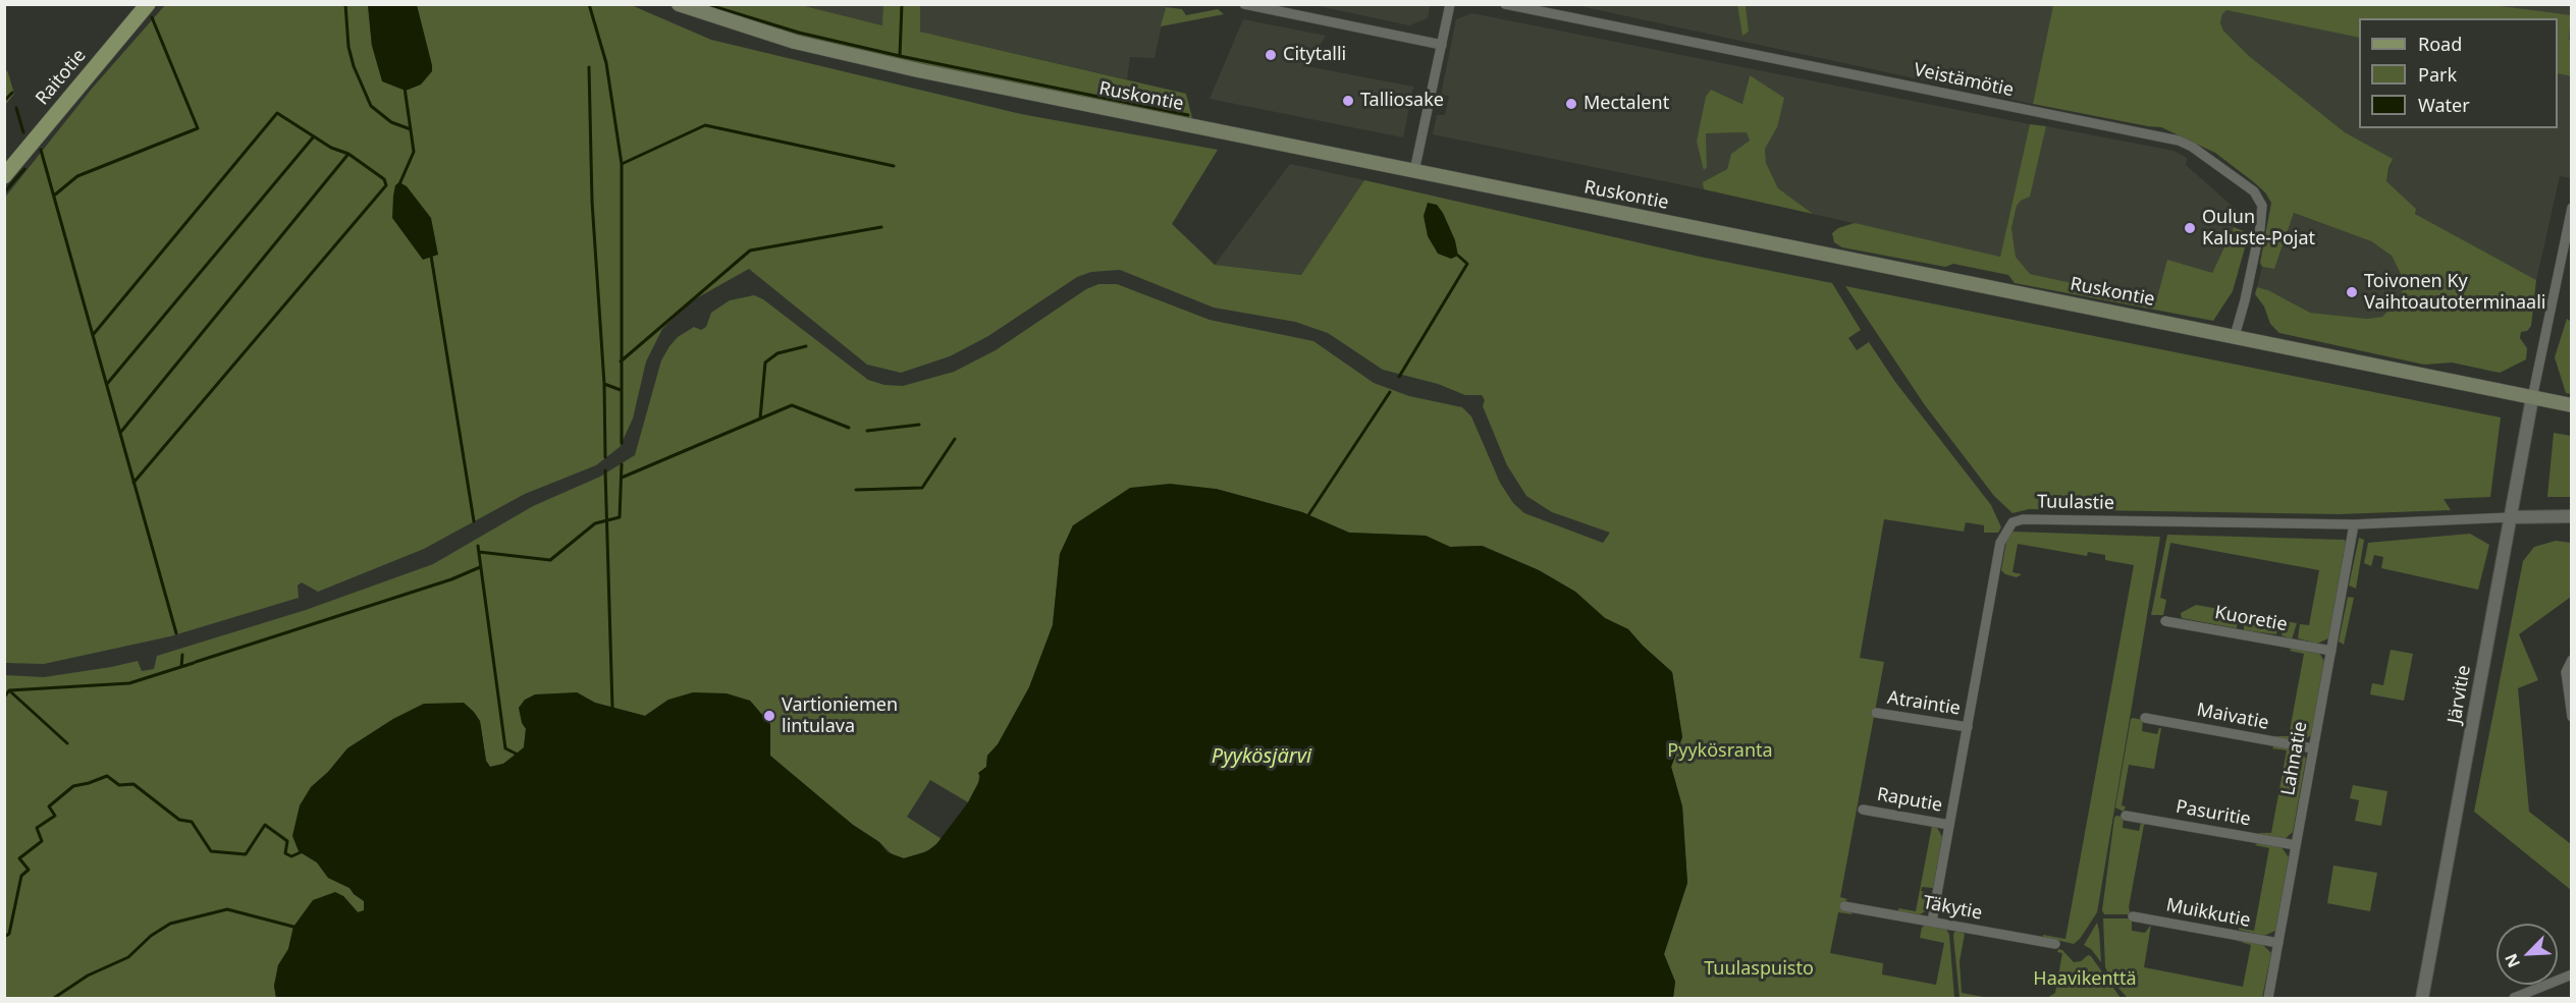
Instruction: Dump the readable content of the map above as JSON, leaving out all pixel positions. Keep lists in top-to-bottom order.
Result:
{
  "streets": {
    "main road": ["Raitotie", "Ruskontie"],
    "street": [
      "Veistämötie",
      "Tuulastie",
      "Kuoretie",
      "Järvitie",
      "Atraintie",
      "Maivatie",
      "Lahnatie",
      "Raputie",
      "Pasuritie",
      "Täkytie",
      "Muikkutie"
    ]
  },
  "crossings": [
    ["Veistämötie", "Ruskontie"],
    ["Ruskontie", "Järvitie"],
    ["Tuulastie", "Järvitie"],
    ["Tuulastie", "Atraintie"],
    ["Tuulastie", "Lahnatie"],
    ["Tuulastie", "Raputie"],
    ["Tuulastie", "Täkytie"],
    ["Kuoretie", "Lahnatie"],
    ["Maivatie", "Lahnatie"],
    ["Lahnatie", "Pasuritie"],
    ["Lahnatie", "Muikkutie"]
  ],
  "water": ["Pyykösjärvi"],
  "parks": ["Pyykösranta", "Tuulaspuisto", "Haavikenttä"],
  "places": [
    "Citytalli",
    "Talliosake",
    "Mectalent",
    "Oulun Kaluste-Pojat",
    "Toivonen Ky Vaihtoautoterminaali",
    "Vartioniemen lintulava"
  ],
  "legend": ["Road", "Park", "Water"],
  "north": "bottom left"
}
